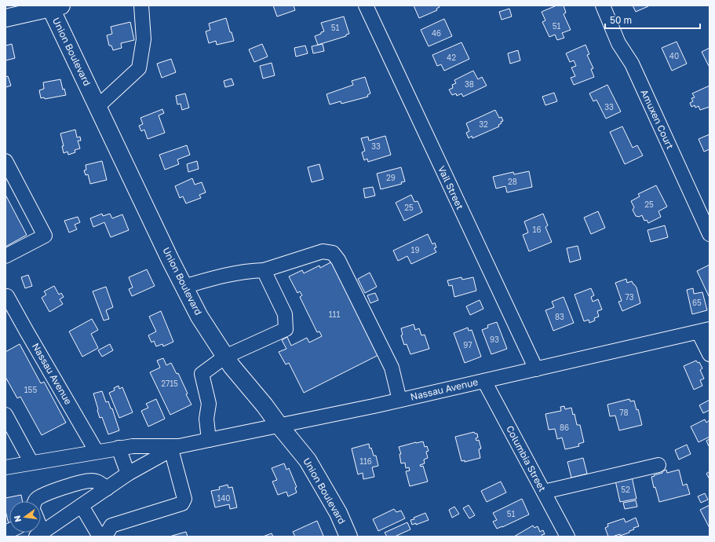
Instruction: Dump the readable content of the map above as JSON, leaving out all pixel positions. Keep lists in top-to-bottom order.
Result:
{
  "streets": {
    "main road": ["Union Boulevard"],
    "street": [
      "Amuxen Court",
      "Vail Street",
      "Nassau Avenue",
      "Columbia Street"
    ]
  },
  "crossings": [
    ["Union Boulevard", "Nassau Avenue"],
    ["Vail Street", "Nassau Avenue"],
    ["Nassau Avenue", "Columbia Street"]
  ],
  "house_numbers": [
    "51",
    "51",
    "46",
    "40",
    "42",
    "38",
    "33",
    "32",
    "33",
    "29",
    "28",
    "25",
    "25",
    "16",
    "19",
    "73",
    "65",
    "111",
    "83",
    "93",
    "97",
    "2715",
    "155",
    "78",
    "86",
    "116",
    "52",
    "140",
    "51"
  ],
  "scale_bar": "50 m",
  "north": "left"
}
